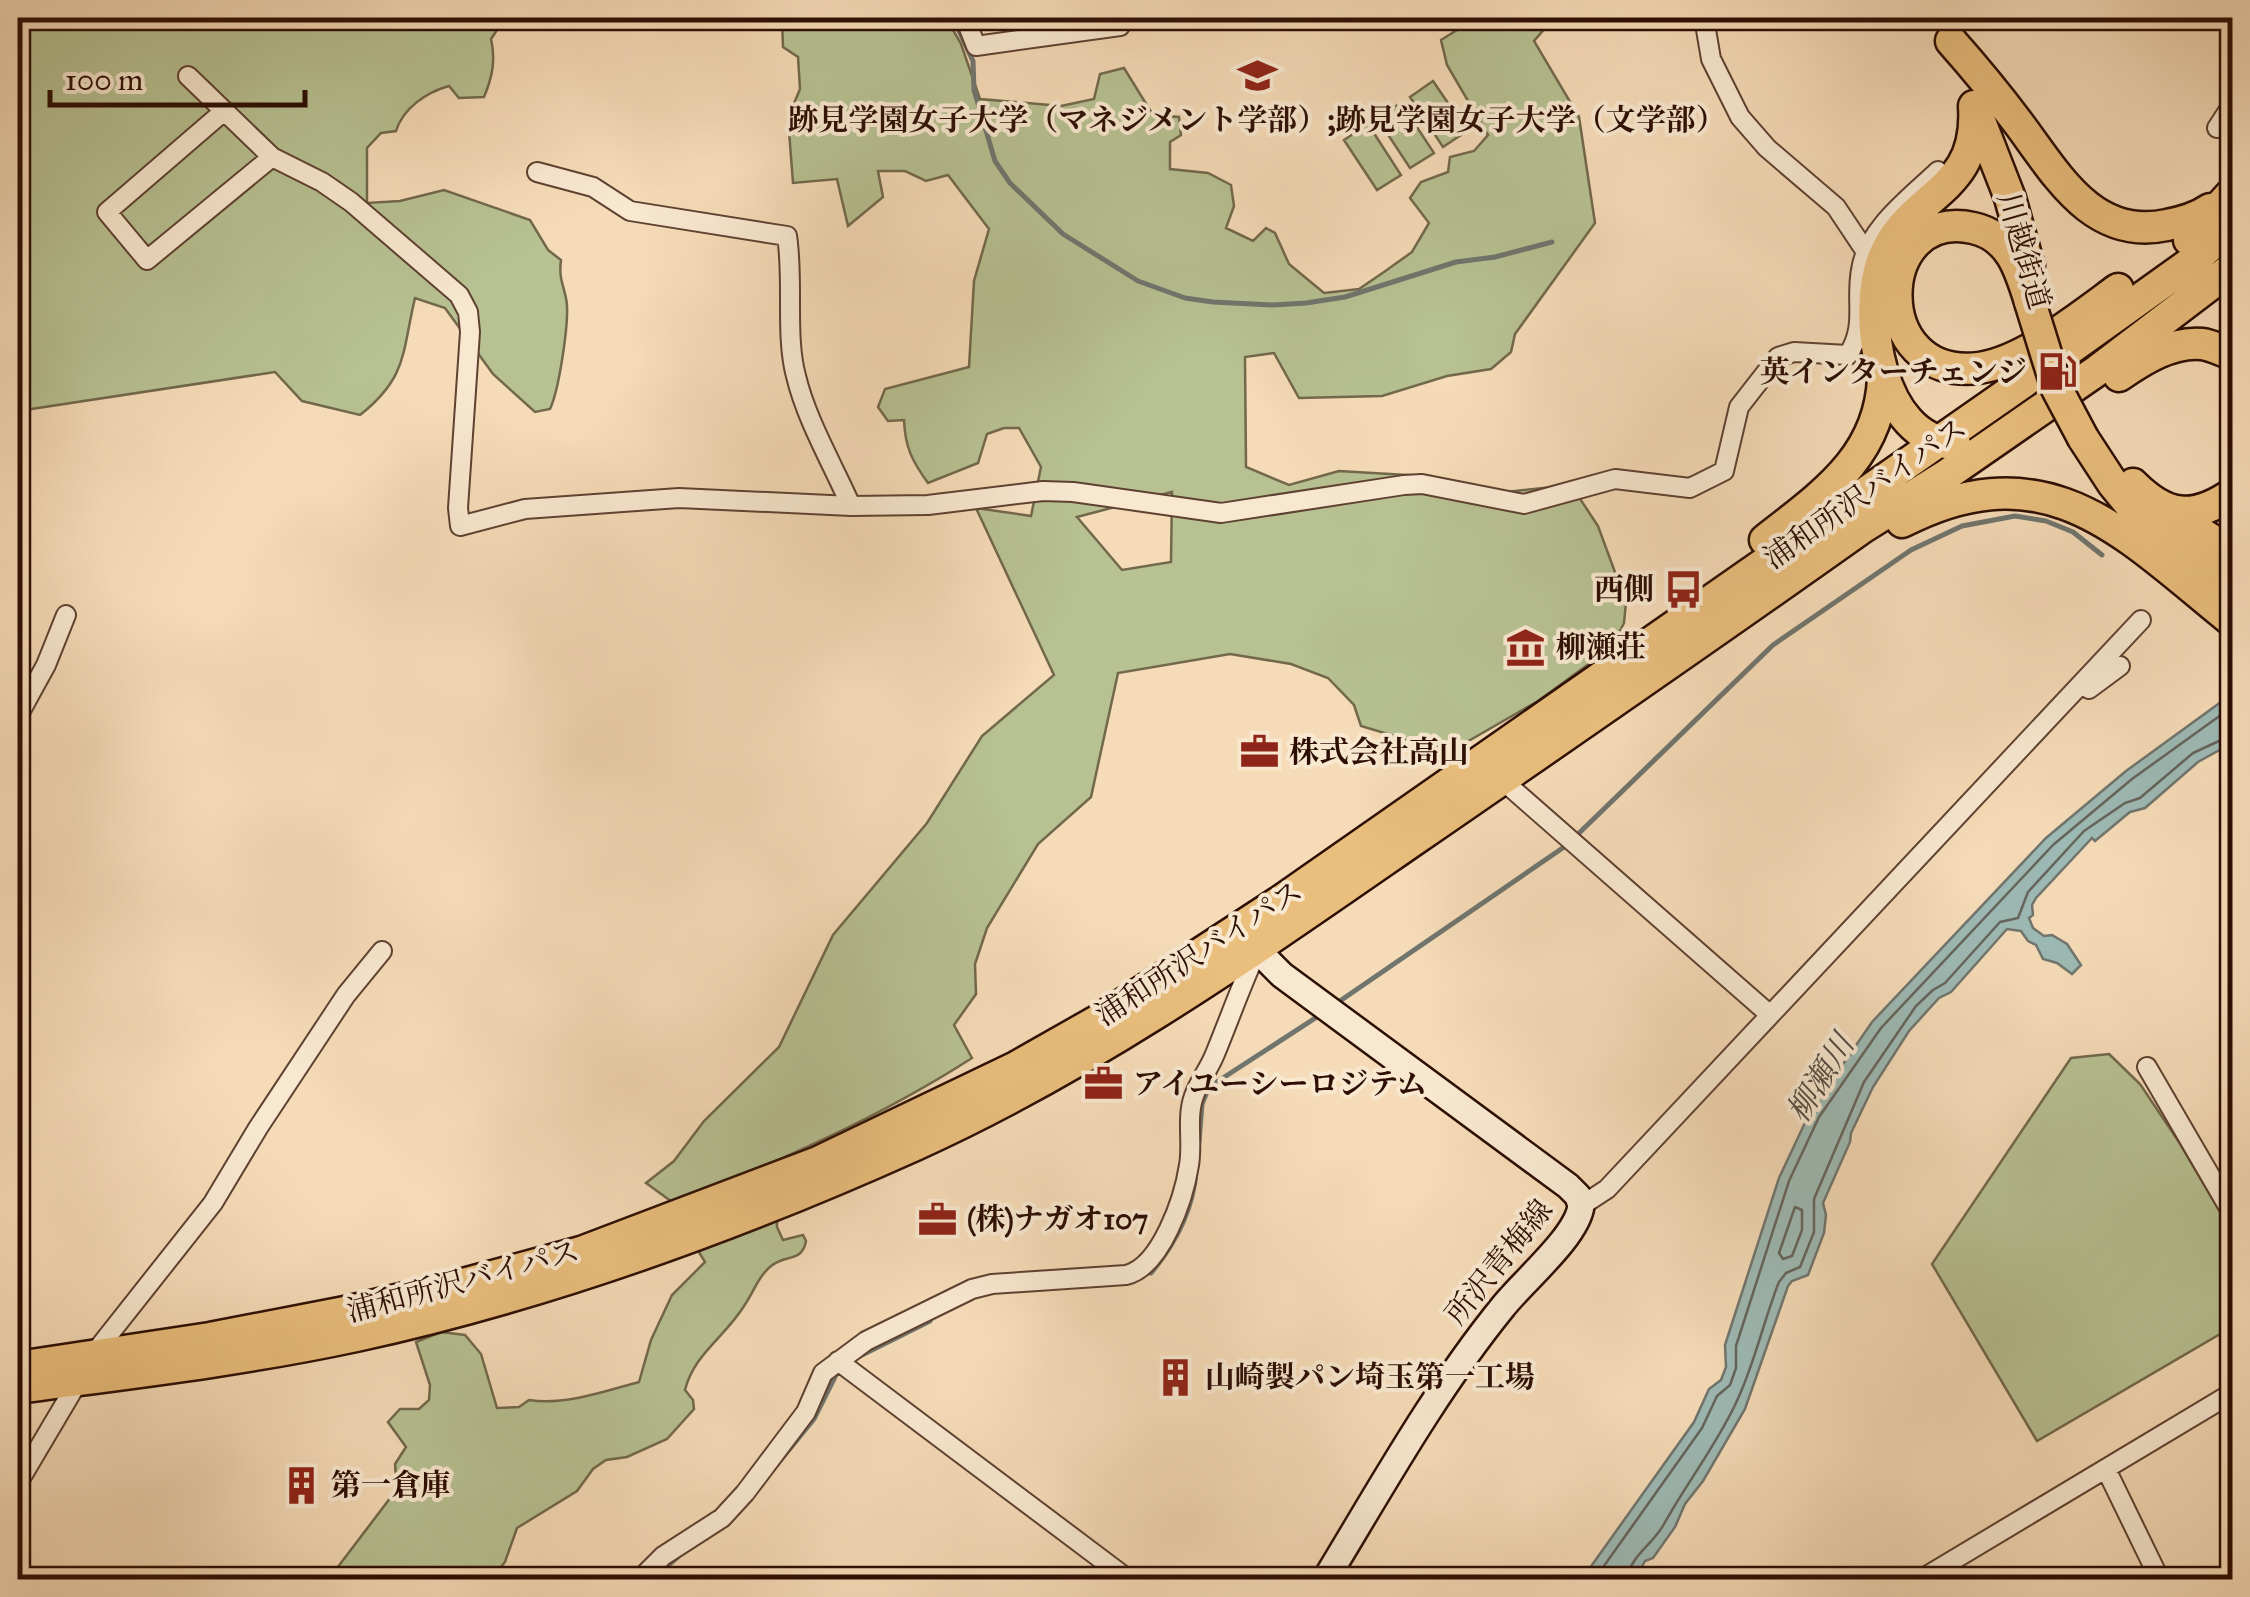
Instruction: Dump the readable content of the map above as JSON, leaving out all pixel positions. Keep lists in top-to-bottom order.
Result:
{
  "streets": {
    "highway": ["川越街道", "浦和所沢バイパス"],
    "main road": ["所沢青梅線"]
  },
  "crossings": [
    ["浦和所沢バイパス", "所沢青梅線"]
  ],
  "water": ["柳瀬川"],
  "places": {
    "school or university": ["跡見学園女子大学（マネジメント学部）;跡見学園女子大学（文学部）"],
    "fuel station": ["英インターチェンジ"],
    "bus stop": ["西側"],
    "museum": ["柳瀬荘"],
    "office": ["株式会社高山", "アイユーシーロジテム", "(株)ナガオ107"],
    "building": ["山崎製パン埼玉第一工場", "第一倉庫"]
  },
  "scale_bar": "100 m"
}
